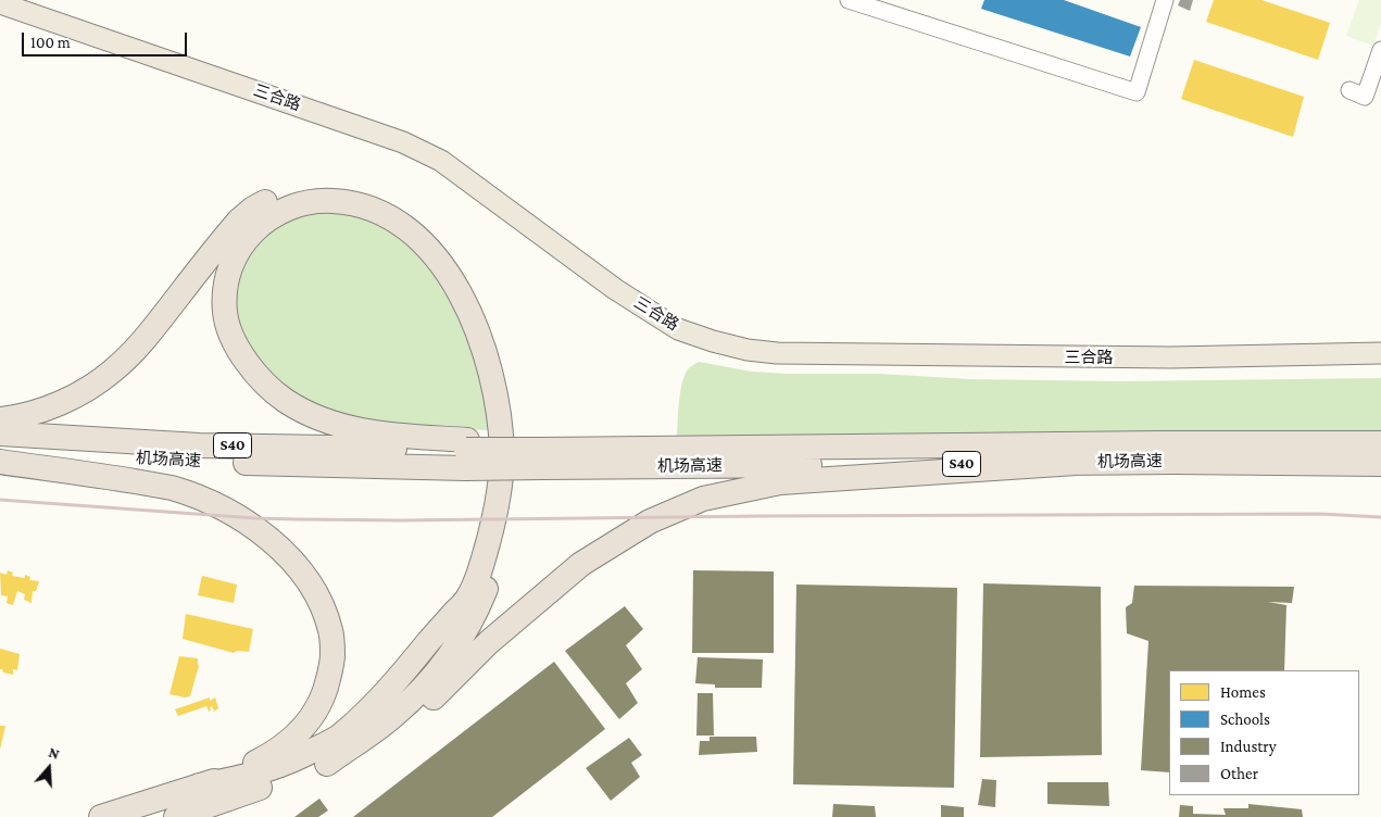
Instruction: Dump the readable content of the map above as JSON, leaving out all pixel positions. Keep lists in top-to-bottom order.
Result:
{
  "streets": {
    "highway": ["S40", "机场高速"],
    "main road": ["三合路"]
  },
  "legend": [
    "Homes",
    "Schools",
    "Industry",
    "Other"
  ],
  "scale_bar": "100 m",
  "north": "top"
}
